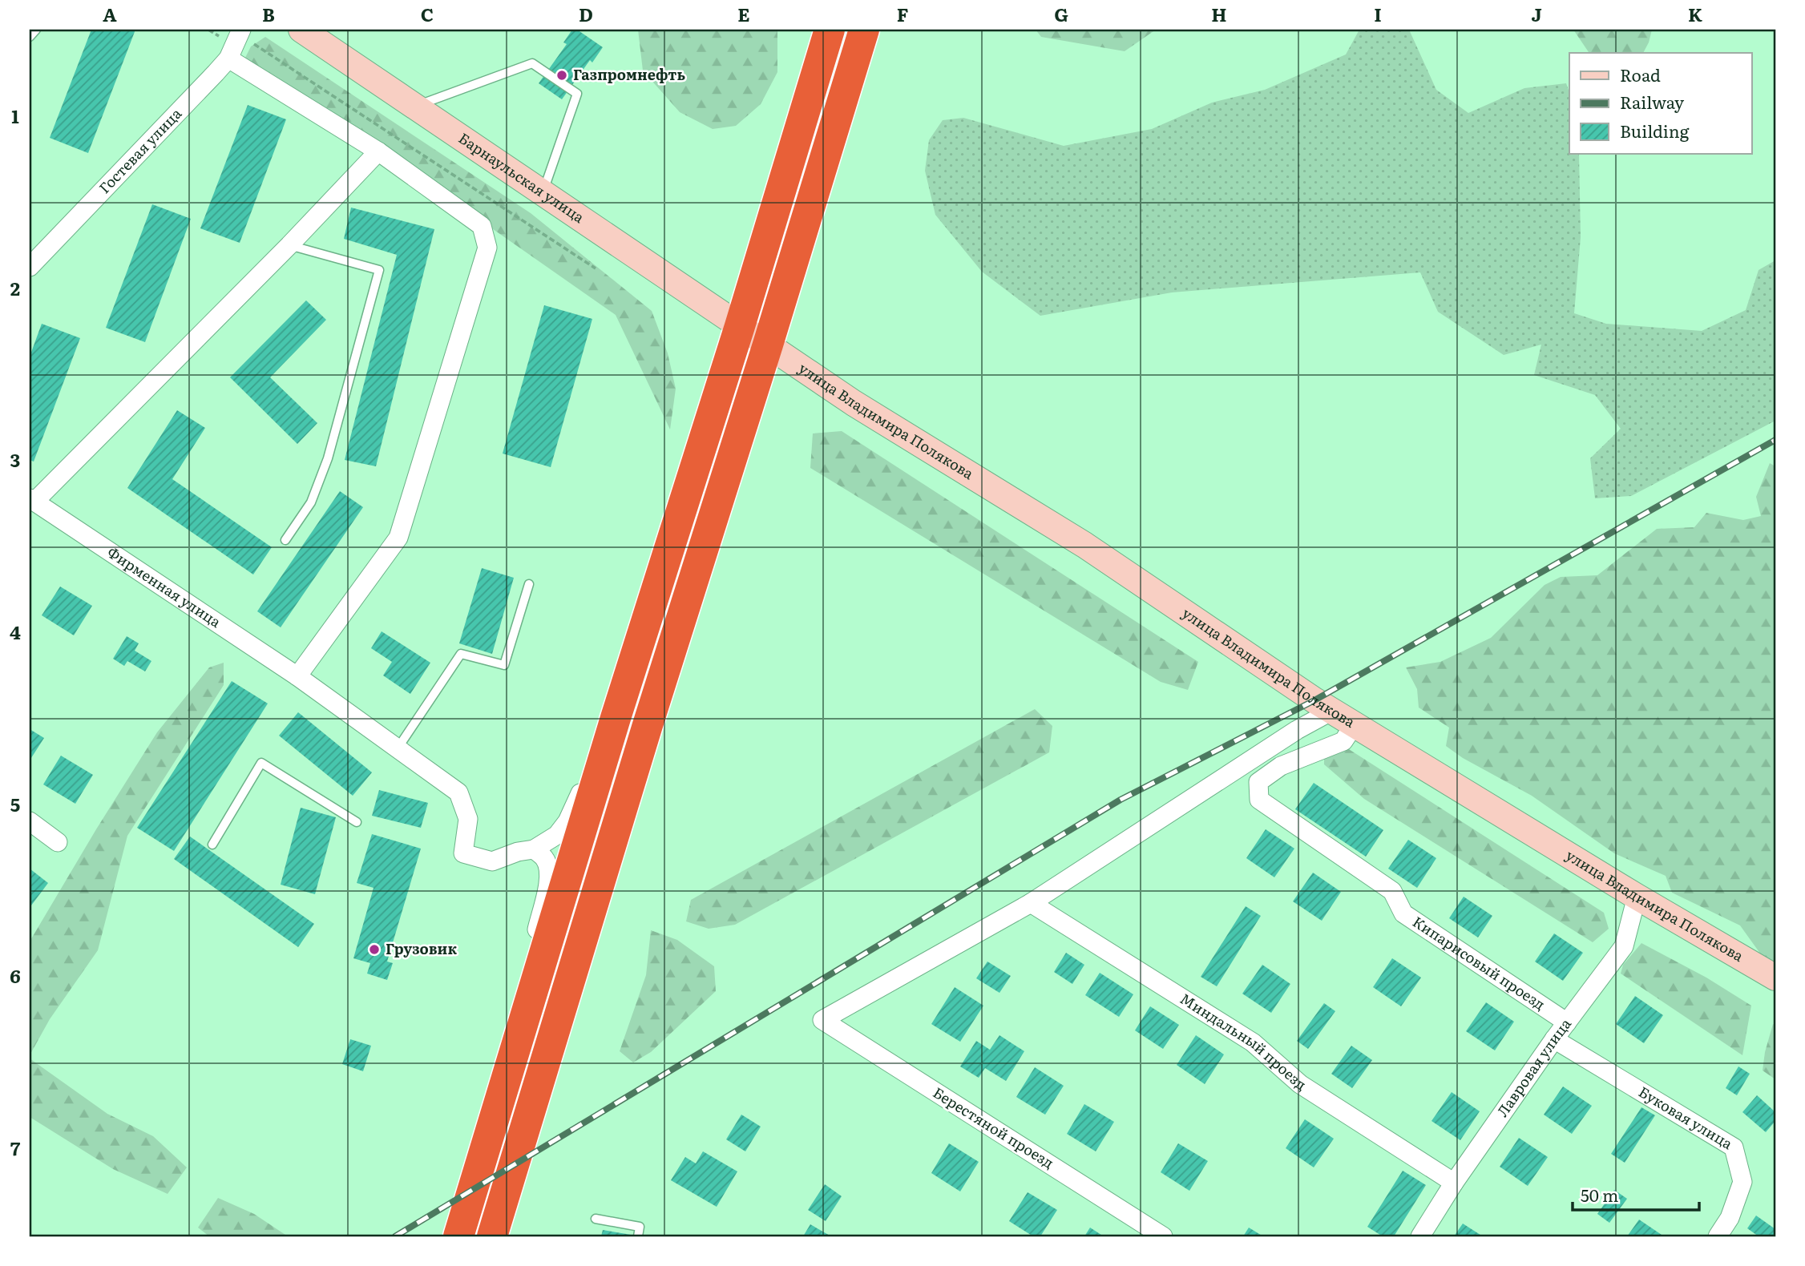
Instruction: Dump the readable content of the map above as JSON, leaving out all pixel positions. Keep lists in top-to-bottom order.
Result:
{
  "streets": {
    "street": [
      "Гостевая улица",
      "Барнаульская улица",
      "улица Владимира Полякова",
      "Фирменная улица",
      "Кипарисовый проезд",
      "Миндальный проезд",
      "Лавровая улица",
      "Буковая улица",
      "Берестяной проезд"
    ]
  },
  "crossings": [
    ["Барнаульская улица", "улица Владимира Полякова"],
    ["улица Владимира Полякова", "Кипарисовый проезд"],
    ["улица Владимира Полякова", "Лавровая улица"],
    ["Кипарисовый проезд", "Лавровая улица"],
    ["Миндальный проезд", "Лавровая улица"],
    ["Миндальный проезд", "Берестяной проезд"],
    ["Лавровая улица", "Буковая улица"]
  ],
  "places": ["Газпромнефть", "Грузовик"],
  "legend": ["Road", "Railway", "Building"],
  "scale_bar": "50 m",
  "grid": {
    "columns": [
      "A",
      "B",
      "C",
      "D",
      "E",
      "F",
      "G",
      "H",
      "I",
      "J",
      "K"
    ],
    "rows": [
      "1",
      "2",
      "3",
      "4",
      "5",
      "6",
      "7"
    ]
  }
}
